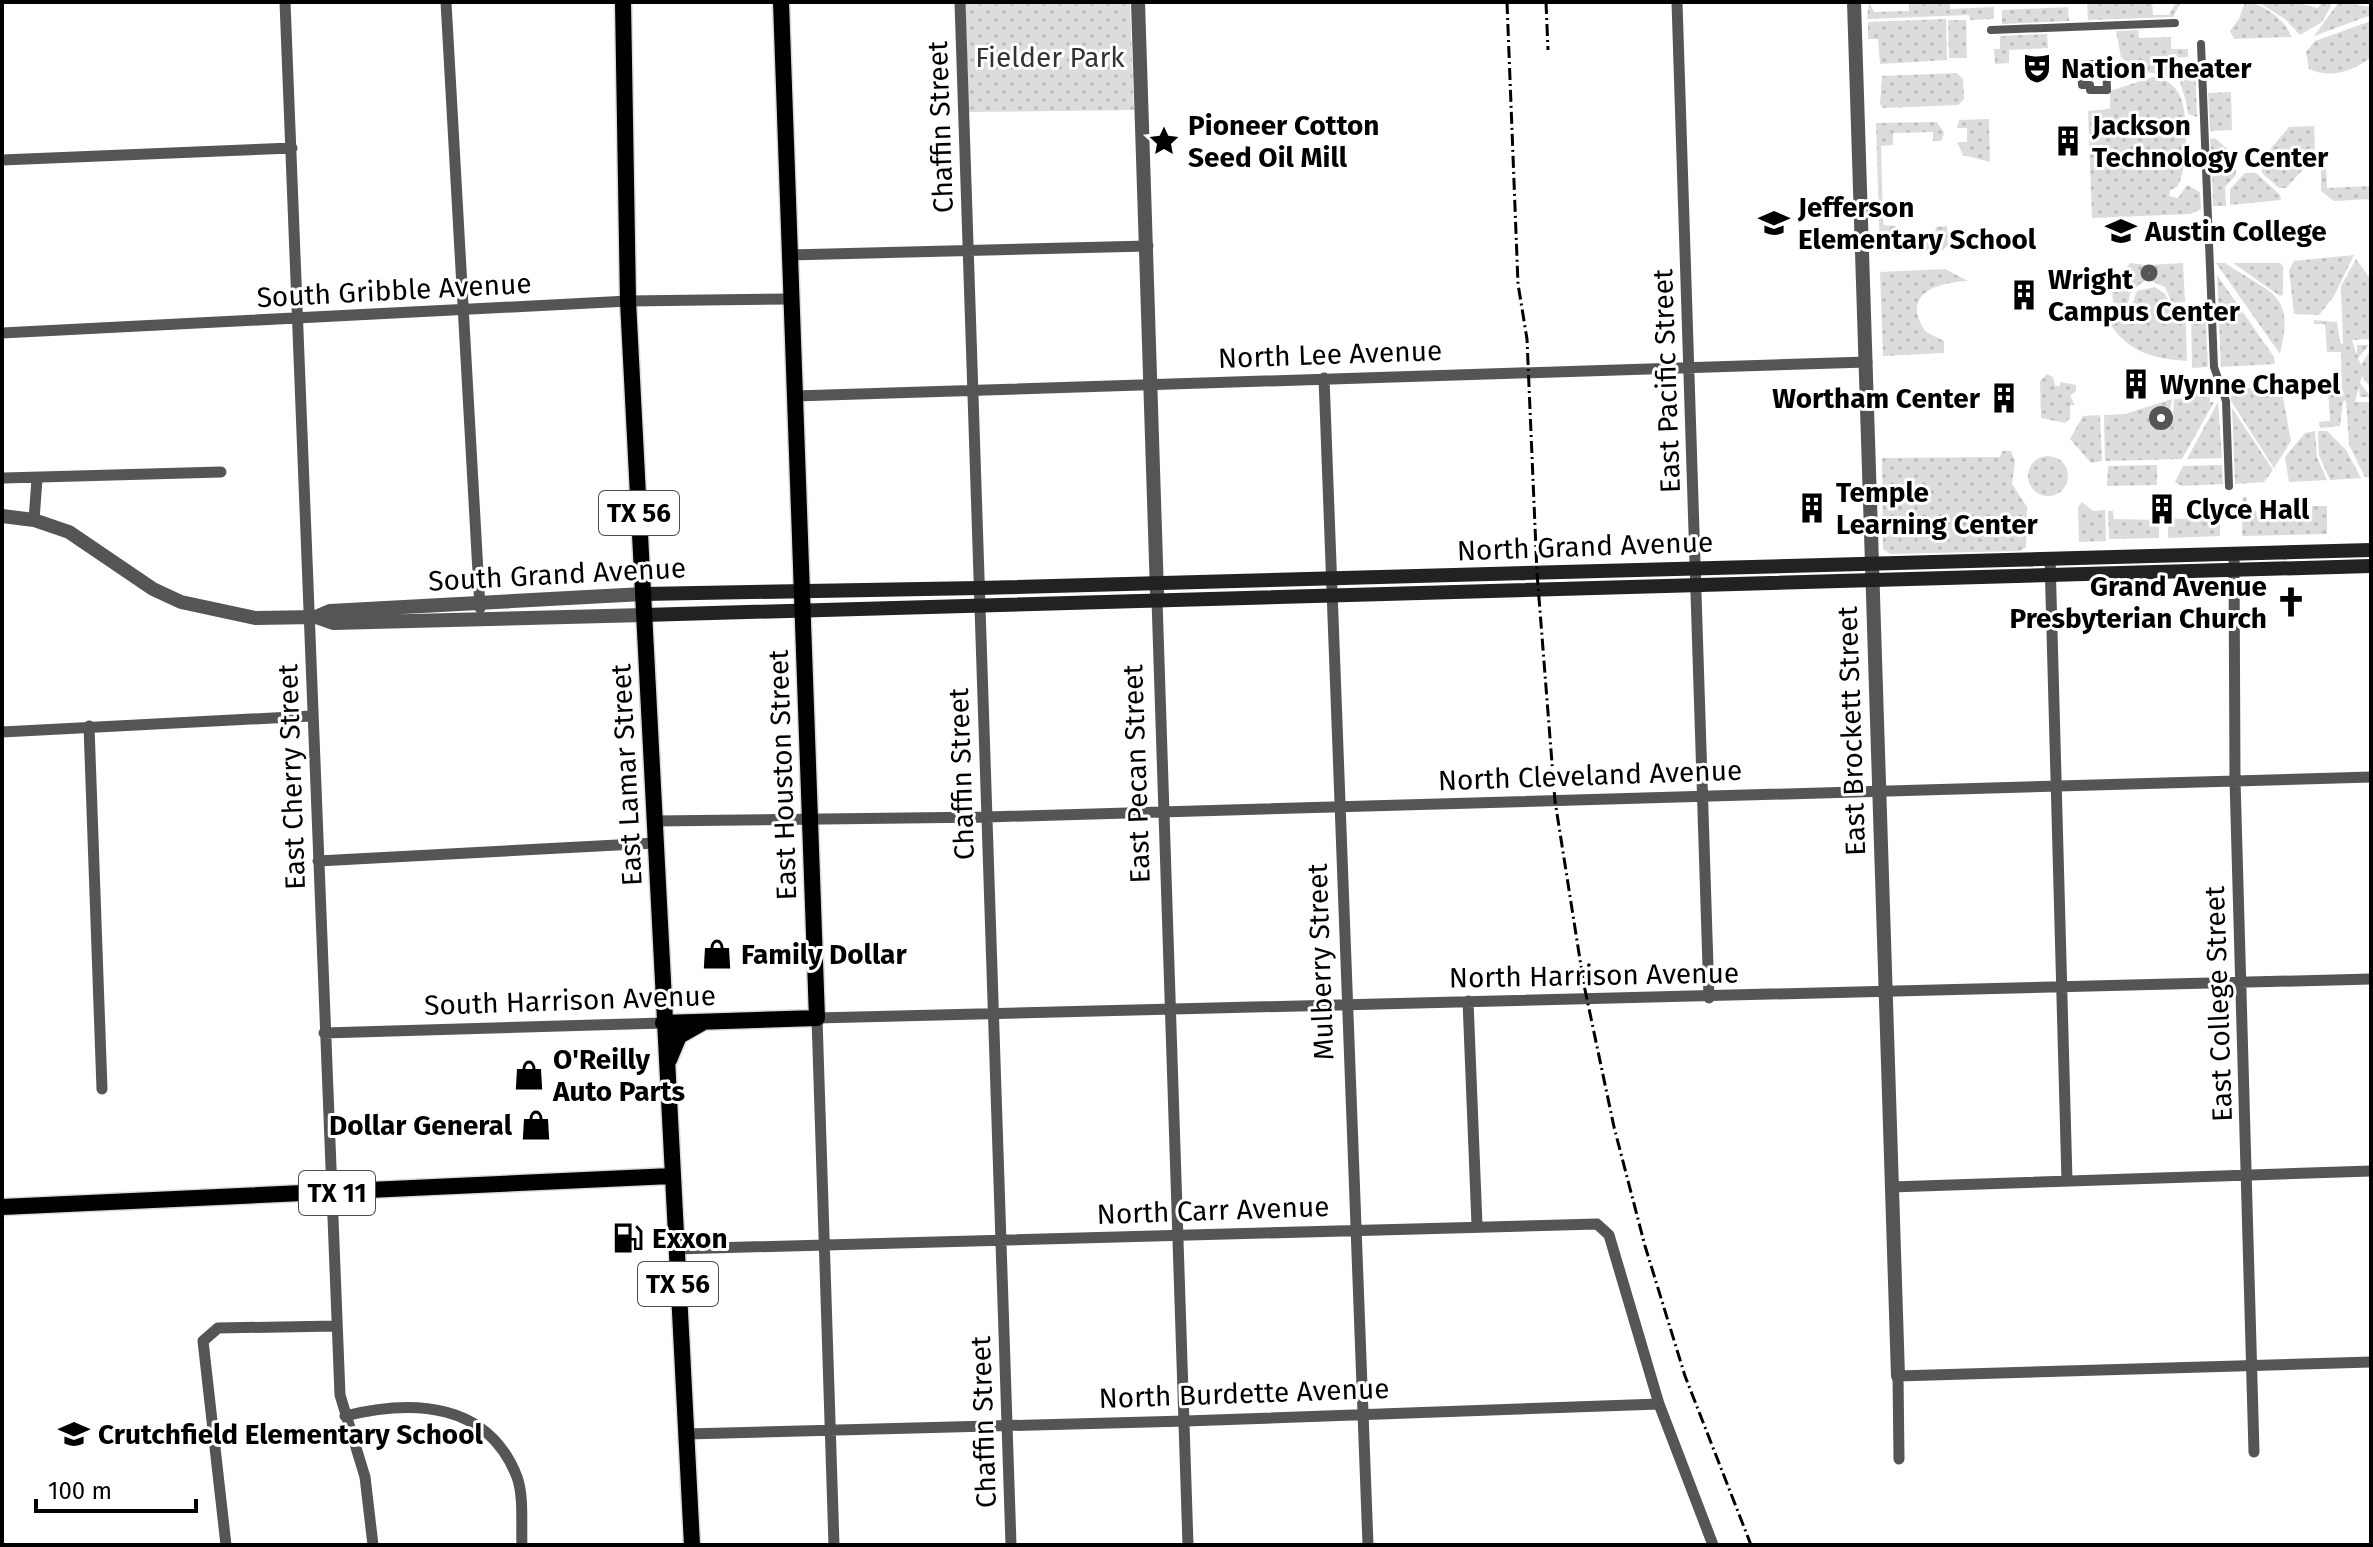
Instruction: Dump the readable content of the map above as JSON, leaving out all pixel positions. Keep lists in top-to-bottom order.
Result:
{
  "streets": {
    "main road": [
      "TX 56",
      "North Grand Avenue",
      "South Grand Avenue",
      "East Lamar Street",
      "East Houston Street",
      "South Harrison Avenue",
      "TX 11"
    ],
    "street": [
      "Chaffin Street",
      "South Gribble Avenue",
      "North Lee Avenue",
      "East Pacific Street",
      "East Brockett Street",
      "East Pecan Street",
      "North Cleveland Avenue",
      "East Cherry Street",
      "Mulberry Street",
      "North Harrison Avenue",
      "East College Street",
      "North Carr Avenue",
      "North Burdette Avenue"
    ]
  },
  "crossings": [
    ["Chaffin Street", "North Lee Avenue"],
    ["Chaffin Street", "North Grand Avenue"],
    ["Chaffin Street", "North Cleveland Avenue"],
    ["Chaffin Street", "North Harrison Avenue"],
    ["Chaffin Street", "North Carr Avenue"],
    ["Chaffin Street", "North Burdette Avenue"],
    ["South Gribble Avenue", "East Lamar Street"],
    ["South Gribble Avenue", "East Houston Street"],
    ["South Gribble Avenue", "East Cherry Street"],
    ["North Lee Avenue", "East Pacific Street"],
    ["North Lee Avenue", "East Brockett Street"],
    ["North Lee Avenue", "East Pecan Street"],
    ["North Lee Avenue", "East Houston Street"],
    ["North Lee Avenue", "Mulberry Street"],
    ["East Pacific Street", "North Grand Avenue"],
    ["East Pacific Street", "North Cleveland Avenue"],
    ["East Pacific Street", "North Harrison Avenue"],
    ["North Grand Avenue", "South Grand Avenue"],
    ["North Grand Avenue", "East Brockett Street"],
    ["North Grand Avenue", "East Pecan Street"],
    ["North Grand Avenue", "East Houston Street"],
    ["North Grand Avenue", "Mulberry Street"],
    ["North Grand Avenue", "East College Street"],
    ["South Grand Avenue", "East Lamar Street"],
    ["South Grand Avenue", "East Houston Street"],
    ["South Grand Avenue", "East Cherry Street"],
    ["East Brockett Street", "North Cleveland Avenue"],
    ["East Brockett Street", "North Harrison Avenue"],
    ["East Pecan Street", "North Cleveland Avenue"],
    ["East Pecan Street", "North Harrison Avenue"],
    ["East Pecan Street", "North Carr Avenue"],
    ["East Pecan Street", "North Burdette Avenue"],
    ["East Lamar Street", "North Cleveland Avenue"],
    ["East Lamar Street", "South Harrison Avenue"],
    ["East Lamar Street", "TX 11"],
    ["East Lamar Street", "North Carr Avenue"],
    ["East Lamar Street", "North Burdette Avenue"],
    ["East Houston Street", "North Cleveland Avenue"],
    ["East Houston Street", "North Harrison Avenue"],
    ["East Houston Street", "South Harrison Avenue"],
    ["East Houston Street", "North Carr Avenue"],
    ["East Houston Street", "North Burdette Avenue"],
    ["North Cleveland Avenue", "Mulberry Street"],
    ["North Cleveland Avenue", "East College Street"],
    ["East Cherry Street", "South Harrison Avenue"],
    ["East Cherry Street", "TX 11"],
    ["Mulberry Street", "North Harrison Avenue"],
    ["Mulberry Street", "North Carr Avenue"],
    ["Mulberry Street", "North Burdette Avenue"],
    ["North Harrison Avenue", "South Harrison Avenue"],
    ["North Harrison Avenue", "East College Street"],
    ["North Carr Avenue", "North Burdette Avenue"]
  ],
  "parks": ["Fielder Park"],
  "places": {
    "theatre": ["Nation Theater"],
    "place": ["Pioneer Cotton Seed Oil Mill"],
    "building": [
      "Jackson Technology Center",
      "Wright Campus Center",
      "Wynne Chapel",
      "Wortham Center",
      "Temple Learning Center",
      "Clyce Hall"
    ],
    "school or university": ["Jefferson Elementary School", "Austin College", "Crutchfield Elementary School"],
    "church": ["Grand Avenue Presbyterian Church"],
    "shop": ["Family Dollar", "O'Reilly Auto Parts", "Dollar General"],
    "fuel station": ["Exxon"]
  },
  "scale_bar": "100 m"
}
